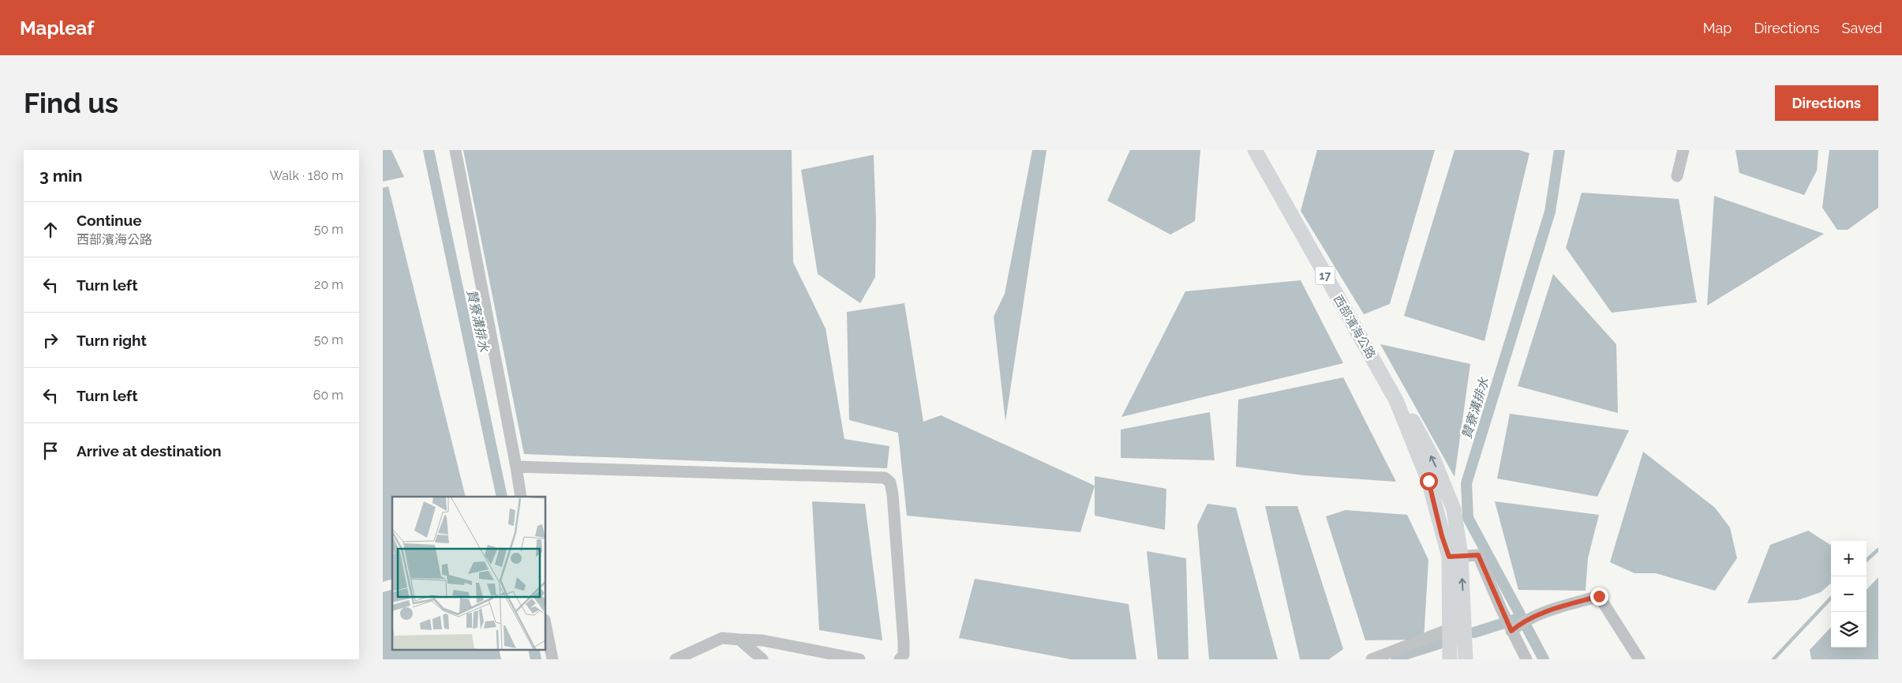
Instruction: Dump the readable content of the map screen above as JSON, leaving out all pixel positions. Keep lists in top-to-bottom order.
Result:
{
  "streets": {
    "main road": ["17", "西部濱海公路"]
  },
  "water": ["贊寮溝排水"],
  "page": {
    "header": "Mapleaf",
    "nav": ["Map", "Directions", "Saved"],
    "buttons": "Directions",
    "title": "Find us",
    "heading": ["3 min", "Walk · 180 m"],
    "list": [
      ["Continue", "西部濱海公路", "50 m"],
      ["Turn left", "20 m"],
      ["Turn right", "50 m"],
      ["Turn left", "60 m"],
      "Arrive at destination"
    ],
    "map_buttons": ["+", "−"]
  }
}
